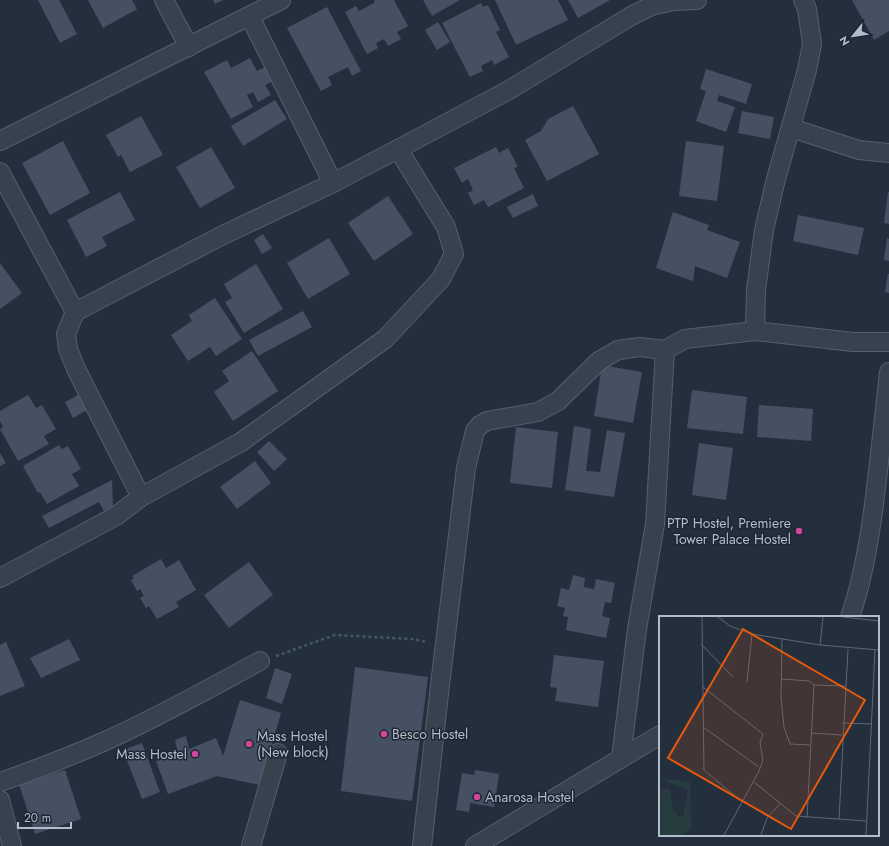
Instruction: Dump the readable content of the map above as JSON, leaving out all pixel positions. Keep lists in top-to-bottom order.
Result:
{
  "places": [
    "PTP Hostel, Premiere Tower Palace Hostel",
    "Besco Hostel",
    "Mass Hostel (New block)",
    "Mass Hostel",
    "Anarosa Hostel"
  ],
  "scale_bar": "20 m",
  "north": "bottom left"
}
